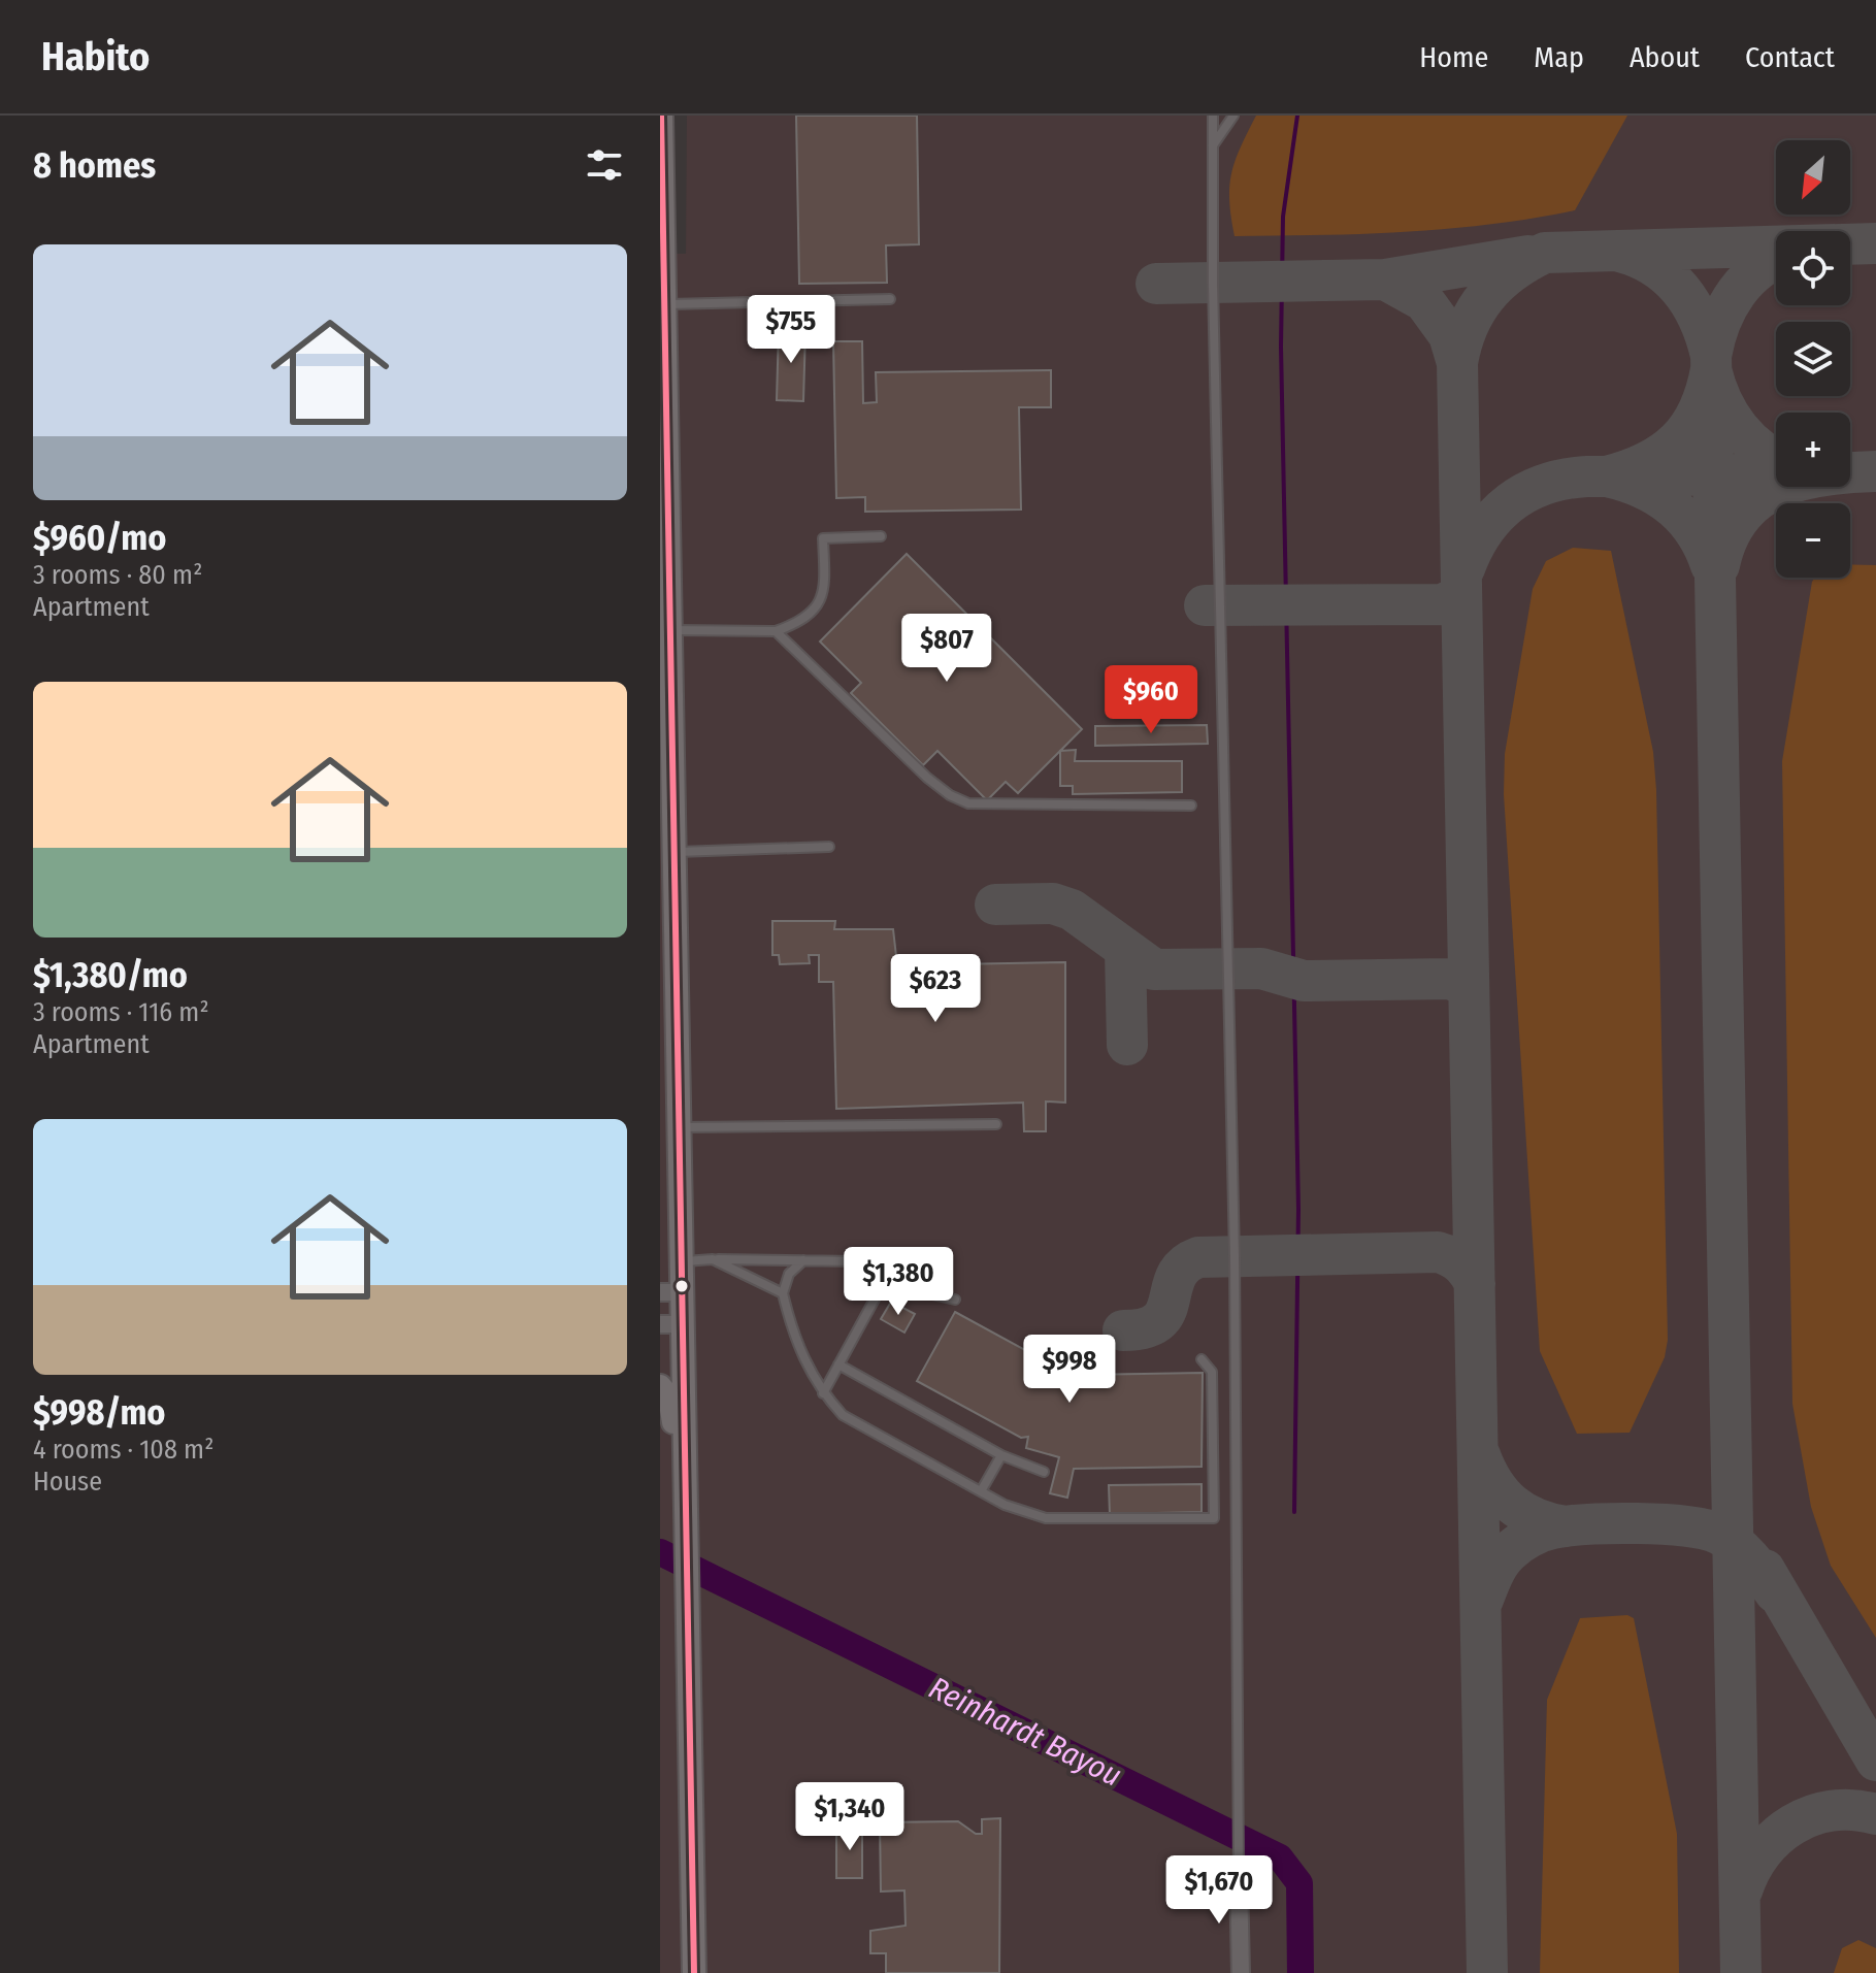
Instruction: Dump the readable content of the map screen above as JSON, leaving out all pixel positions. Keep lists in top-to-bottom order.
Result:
{
  "water": ["Reinhardt Bayou"],
  "north": "bottom left",
  "page": {
    "header": "Habito",
    "nav": [
      "Home",
      "Map",
      "About",
      "Contact"
    ],
    "heading": "8 homes",
    "map_buttons": ["+", "−"],
    "list": [
      {
        "name": "$960/mo",
        "note": "3 rooms · 80 m² · Apartment"
      },
      {
        "name": "$1,380/mo",
        "note": "3 rooms · 116 m² · Apartment"
      },
      {
        "name": "$998/mo",
        "note": "4 rooms · 108 m² · House"
      }
    ],
    "price": [
      "$755",
      "$807",
      "$960",
      "$623",
      "$1,380",
      "$998",
      "$1,340",
      "$1,670"
    ]
  }
}
